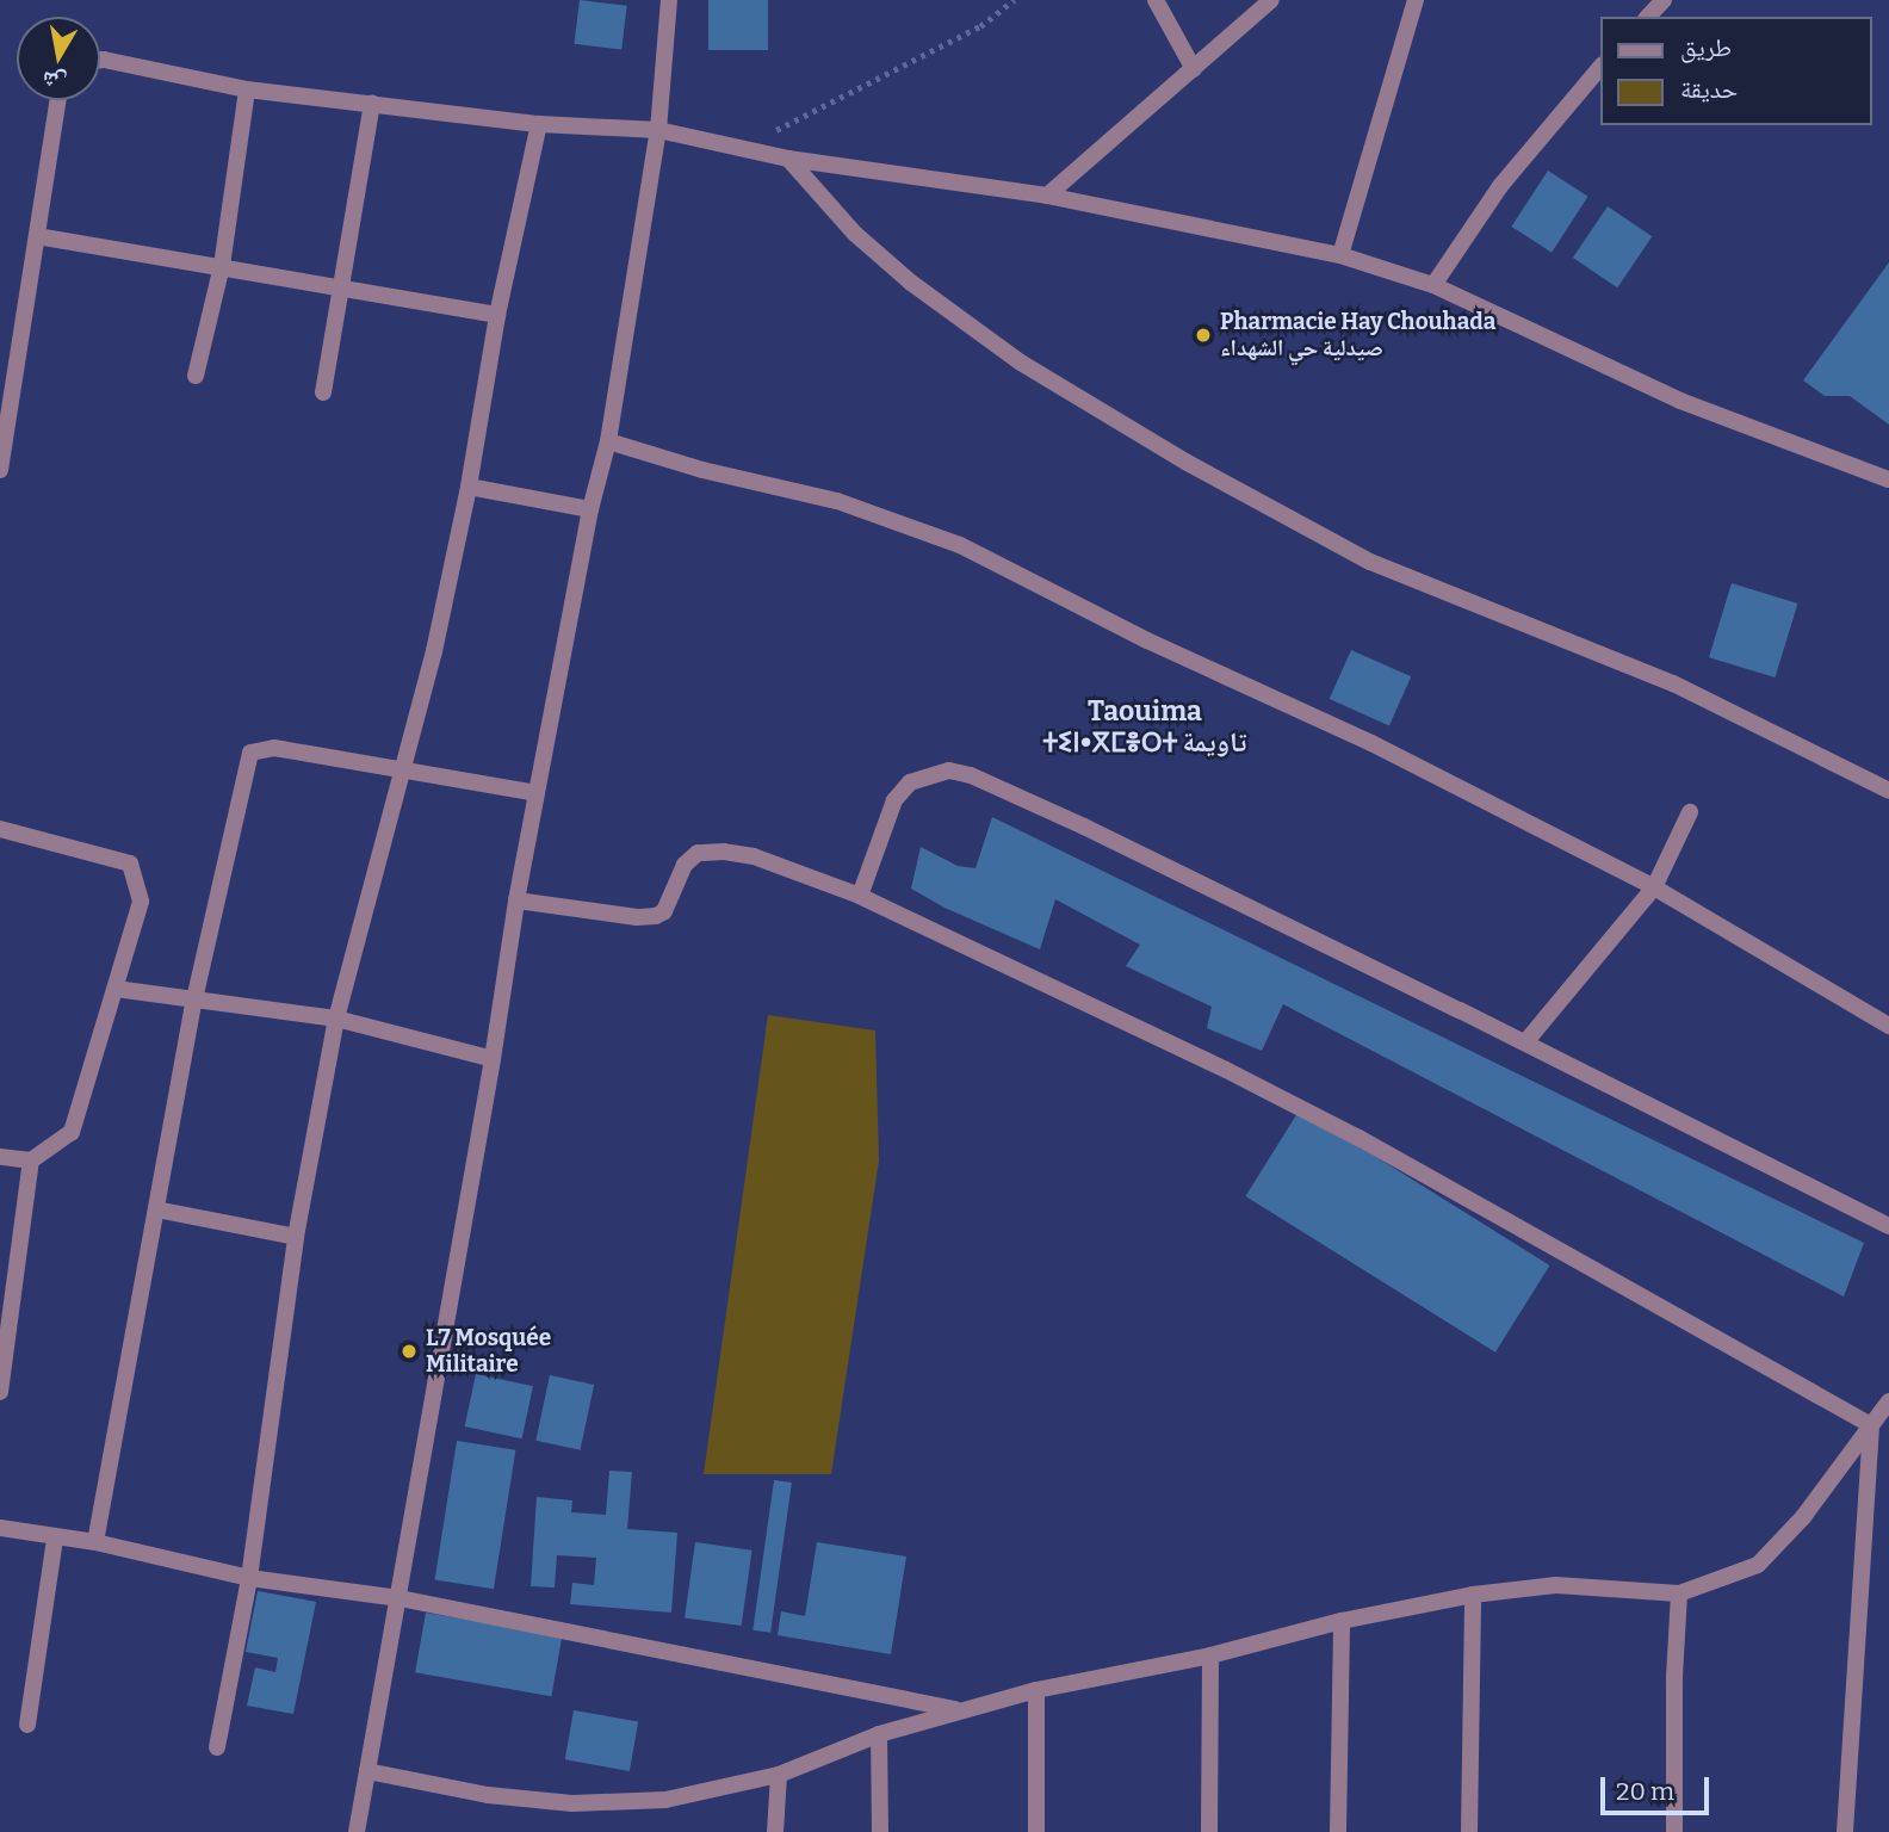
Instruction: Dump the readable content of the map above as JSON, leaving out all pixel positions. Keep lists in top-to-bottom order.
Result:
{
  "districts": ["Taouima ⵜⵉⵏ•ⴳⵎⴻⵔⵜ تاويمة"],
  "places": ["Pharmacie Hay Chouhada صيدلية حي الشهداء", "L7 Mosquée Militaire"],
  "legend": ["طريق", "حديقة"],
  "scale_bar": "20 m",
  "north": "bottom"
}
